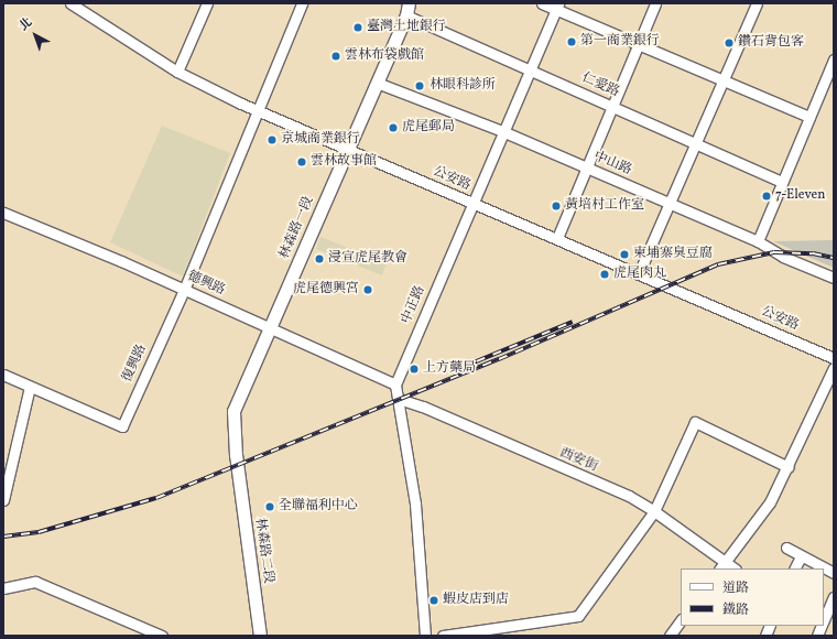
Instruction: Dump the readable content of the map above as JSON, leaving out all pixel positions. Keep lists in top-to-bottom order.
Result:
{
  "streets": {
    "main road": ["林森路一段", "林森路二段"],
    "street": [
      "仁愛路",
      "中山路",
      "公安路",
      "德興路",
      "中正路",
      "復興路",
      "西安街"
    ]
  },
  "crossings": [
    ["仁愛路", "林森路一段"],
    ["仁愛路", "中正路"],
    ["中山路", "林森路一段"],
    ["中山路", "中正路"],
    ["公安路", "林森路一段"],
    ["公安路", "中正路"],
    ["公安路", "復興路"],
    ["林森路一段", "德興路"],
    ["林森路一段", "林森路二段"],
    ["德興路", "中正路"],
    ["德興路", "復興路"]
  ],
  "places": [
    "臺灣土地銀行",
    "第一商業銀行",
    "鑽石背包客",
    "雲林布袋戲館",
    "林眼科診所",
    "虎尾郵局",
    "京城商業銀行",
    "雲林故事館",
    "7-Eleven",
    "黃培村工作室",
    "柬埔寨臭豆腐",
    "浸宣虎尾教會",
    "虎尾肉丸",
    "虎尾德興宮",
    "上方藥局",
    "全聯福利中心",
    "蝦皮店到店"
  ],
  "legend": ["道路", "鐵路"],
  "north": "top left"
}
